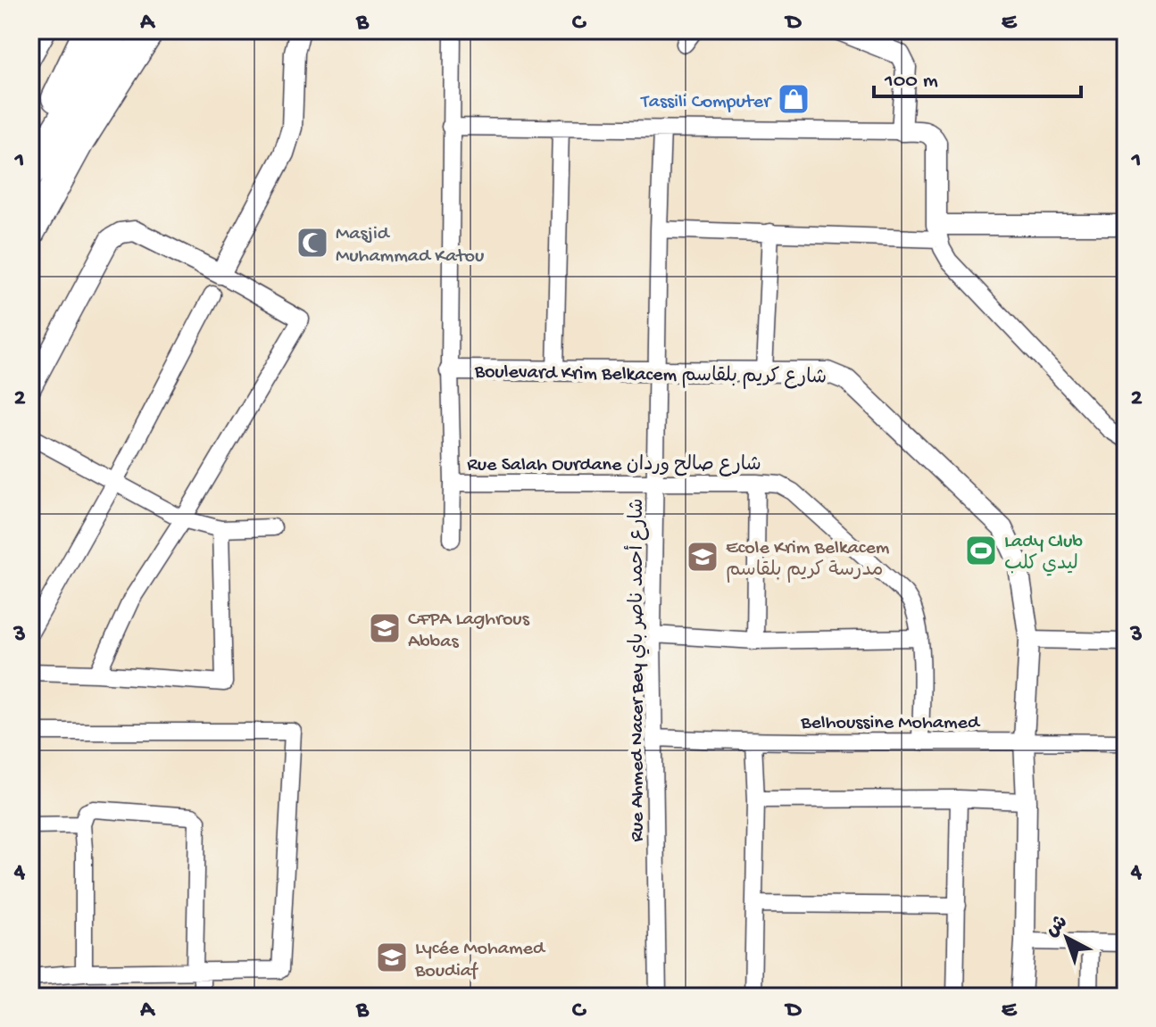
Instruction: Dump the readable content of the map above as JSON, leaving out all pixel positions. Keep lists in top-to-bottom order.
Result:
{
  "streets": {
    "street": [
      "Boulevard Krim Belkacem شارع كريم بلقاسم",
      "Rue Salah Ourdane شارع صالح وردان",
      "Rue Ahmed Nacer Bey شارع أحمد ناصر باي",
      "Belhoussine Mohamed"
    ]
  },
  "crossings": [
    ["Boulevard Krim Belkacem شارع كريم بلقاسم", "Rue Salah Ourdane شارع صالح وردان"],
    ["Boulevard Krim Belkacem شارع كريم بلقاسم", "Rue Ahmed Nacer Bey شارع أحمد ناصر باي"],
    ["Boulevard Krim Belkacem شارع كريم بلقاسم", "Belhoussine Mohamed"],
    ["Rue Salah Ourdane شارع صالح وردان", "Rue Ahmed Nacer Bey شارع أحمد ناصر باي"],
    ["Rue Salah Ourdane شارع صالح وردان", "Belhoussine Mohamed"],
    ["Rue Ahmed Nacer Bey شارع أحمد ناصر باي", "Belhoussine Mohamed"]
  ],
  "places": {
    "shop": ["Tassili Computer"],
    "mosque": ["Masjid Muhammad Katou"],
    "sports": ["Lady Club ليدي كلب"],
    "school or university": ["Ecole Krim Belkacem مدرسة كريم بلقاسم", "CFPA Laghrous Abbas", "Lycée Mohamed Boudiaf"]
  },
  "scale_bar": "100 m",
  "north": "top left",
  "grid": {
    "columns": [
      "A",
      "B",
      "C",
      "D",
      "E"
    ],
    "rows": [
      "1",
      "2",
      "3",
      "4"
    ]
  }
}
